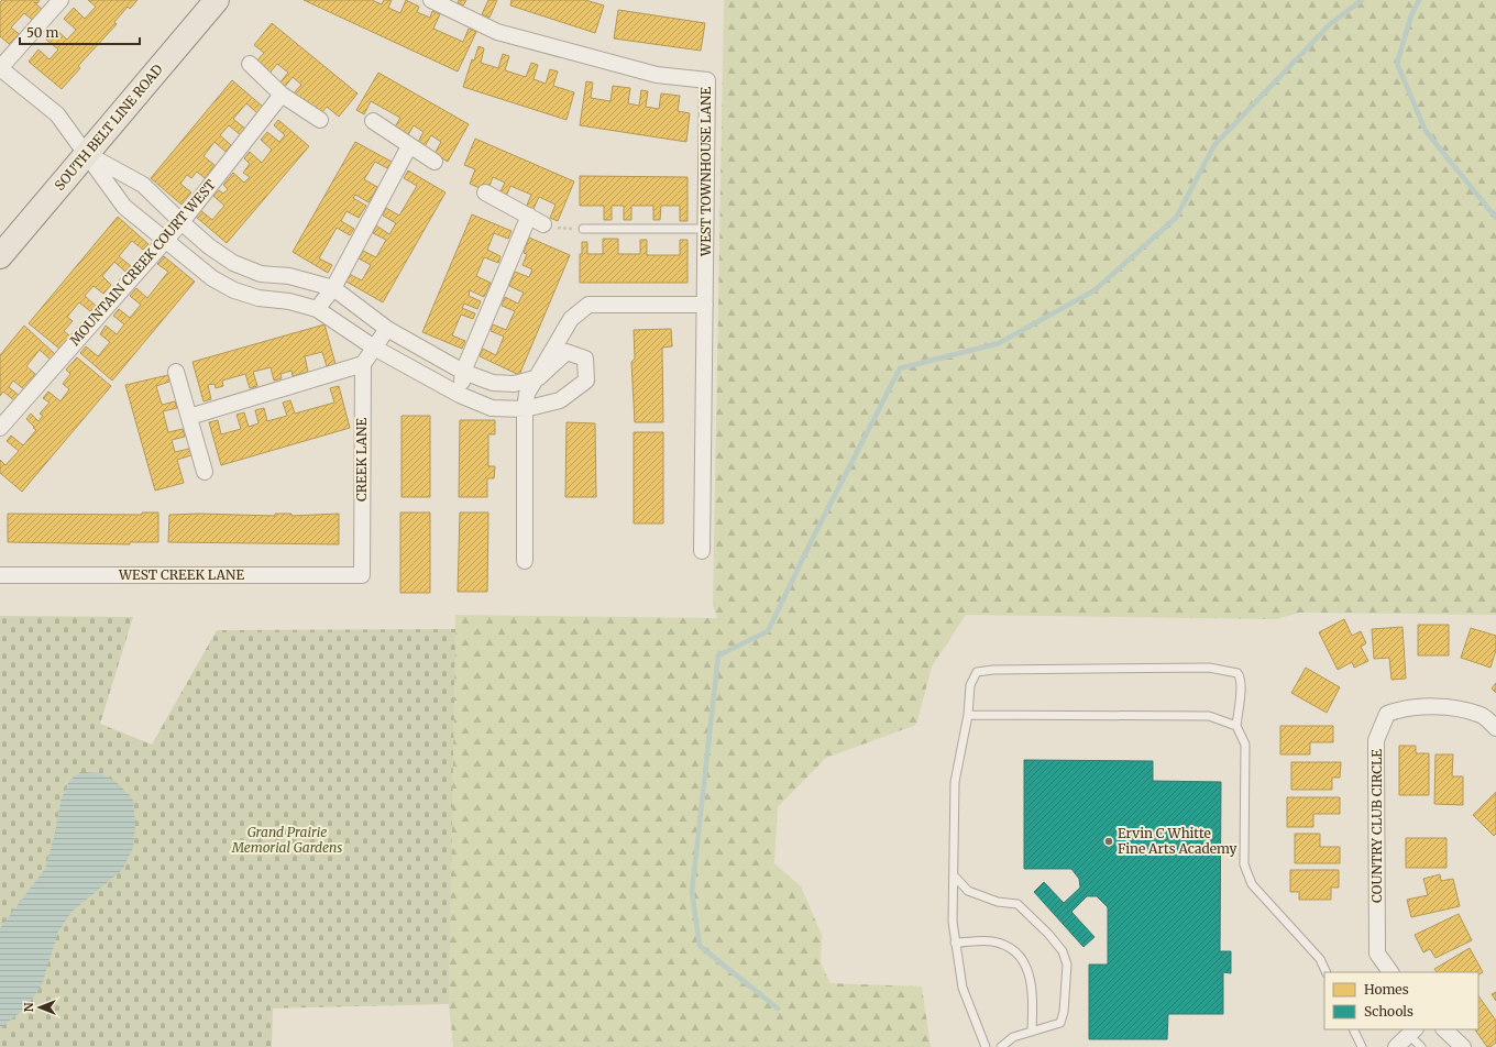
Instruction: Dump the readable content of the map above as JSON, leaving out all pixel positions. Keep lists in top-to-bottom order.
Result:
{
  "streets": {
    "main road": ["SOUTH BELT LINE ROAD"],
    "street": [
      "WEST TOWNHOUSE LANE",
      "MOUNTAIN CREEK COURT WEST",
      "CREEK LANE",
      "WEST CREEK LANE",
      "COUNTRY CLUB CIRCLE"
    ]
  },
  "crossings": [
    ["CREEK LANE", "WEST CREEK LANE"]
  ],
  "parks": ["Grand Prairie Memorial Gardens"],
  "places": ["Ervin C Whitte Fine Arts Academy"],
  "legend": ["Homes", "Schools"],
  "scale_bar": "50 m",
  "north": "left"
}
